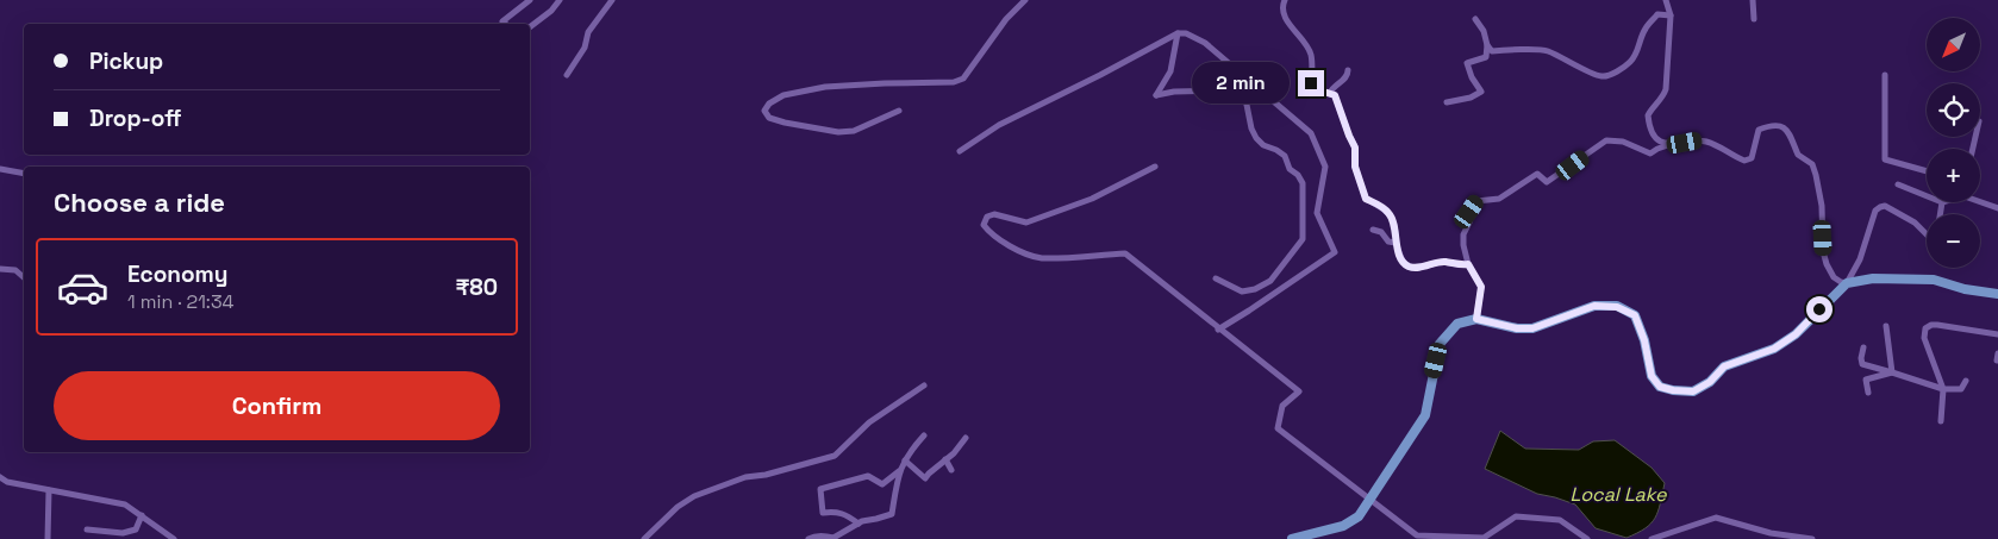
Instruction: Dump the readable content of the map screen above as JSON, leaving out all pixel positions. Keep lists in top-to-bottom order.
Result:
{
  "water": ["Local Lake"],
  "north": "bottom left",
  "page": {
    "map_buttons": ["+", "−"],
    "banner": ["Pickup", "Drop-off"],
    "bubble": "2 min",
    "heading": "Choose a ride",
    "list": [
      {
        "name": "Economy",
        "note": "1 min · 21:34",
        "value": "₹80"
      }
    ],
    "buttons": "Confirm"
  }
}
